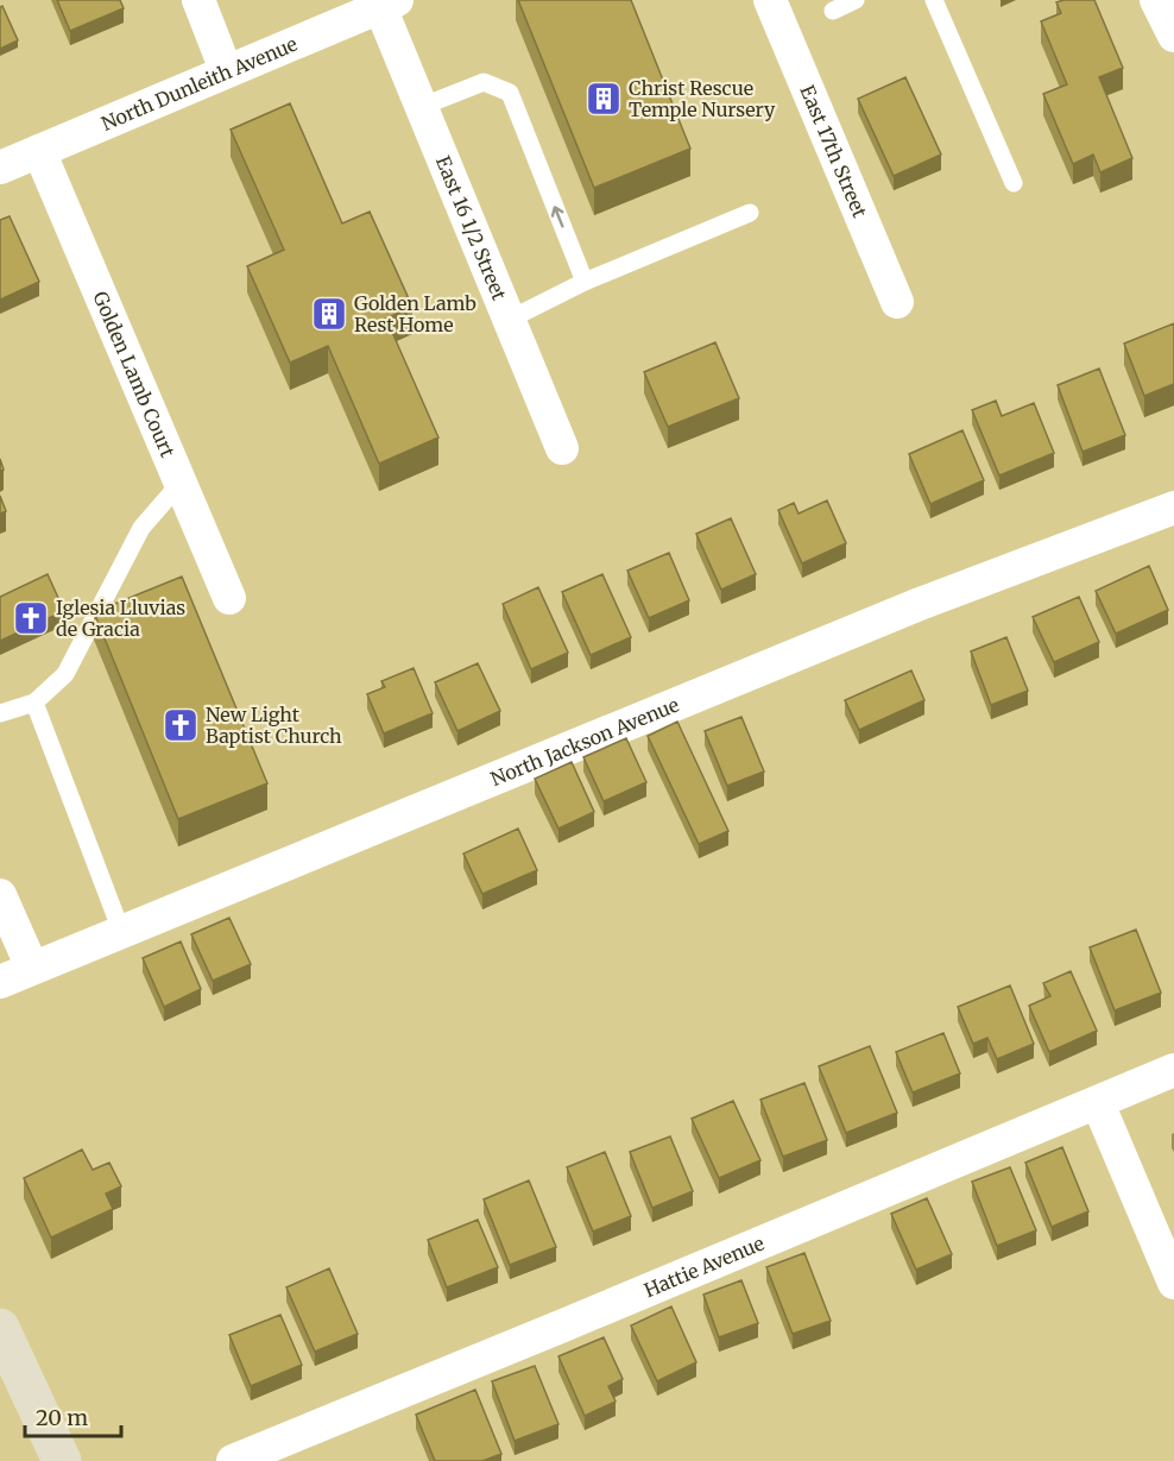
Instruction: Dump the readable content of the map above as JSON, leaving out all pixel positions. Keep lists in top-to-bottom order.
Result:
{
  "streets": {
    "street": [
      "North Dunleith Avenue",
      "East 17th Street",
      "East 16 1/2 Street",
      "Golden Lamb Court",
      "North Jackson Avenue",
      "Hattie Avenue"
    ]
  },
  "crossings": [
    ["North Dunleith Avenue", "East 16 1/2 Street"],
    ["North Dunleith Avenue", "Golden Lamb Court"]
  ],
  "places": {
    "building": ["Christ Rescue Temple Nursery", "Golden Lamb Rest Home"],
    "church": ["Iglesia Lluvias de Gracia", "New Light Baptist Church"]
  },
  "scale_bar": "20 m"
}
